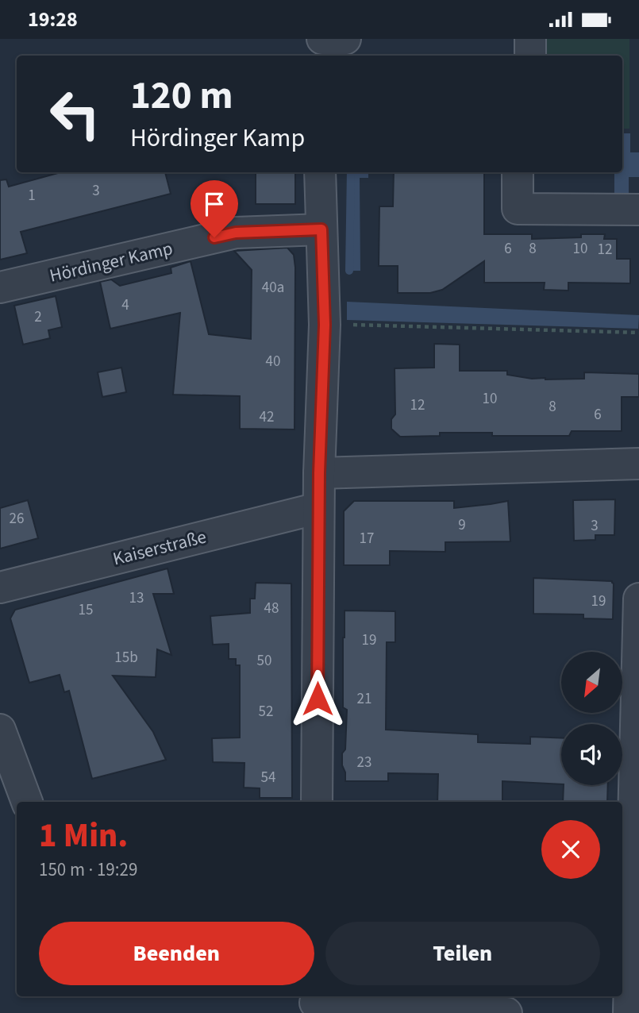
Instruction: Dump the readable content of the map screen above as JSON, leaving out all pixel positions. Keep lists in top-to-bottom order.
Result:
{
  "streets": {
    "street": ["Hördinger Kamp", "Kaiserstraße"]
  },
  "house_numbers": [
    "3",
    "1",
    "6",
    "8",
    "10",
    "12",
    "40a",
    "4",
    "2",
    "40",
    "10",
    "12",
    "8",
    "6",
    "42",
    "26",
    "9",
    "3",
    "17",
    "13",
    "19",
    "48",
    "15",
    "19",
    "15b",
    "50",
    "21",
    "52",
    "23",
    "54"
  ],
  "north": "bottom left",
  "page": {
    "status": "19:28",
    "turn": ["120 m", "Hördinger Kamp"],
    "heading": ["1 Min.", "150 m · 19:29"],
    "buttons": ["Beenden", "Teilen"]
  }
}
